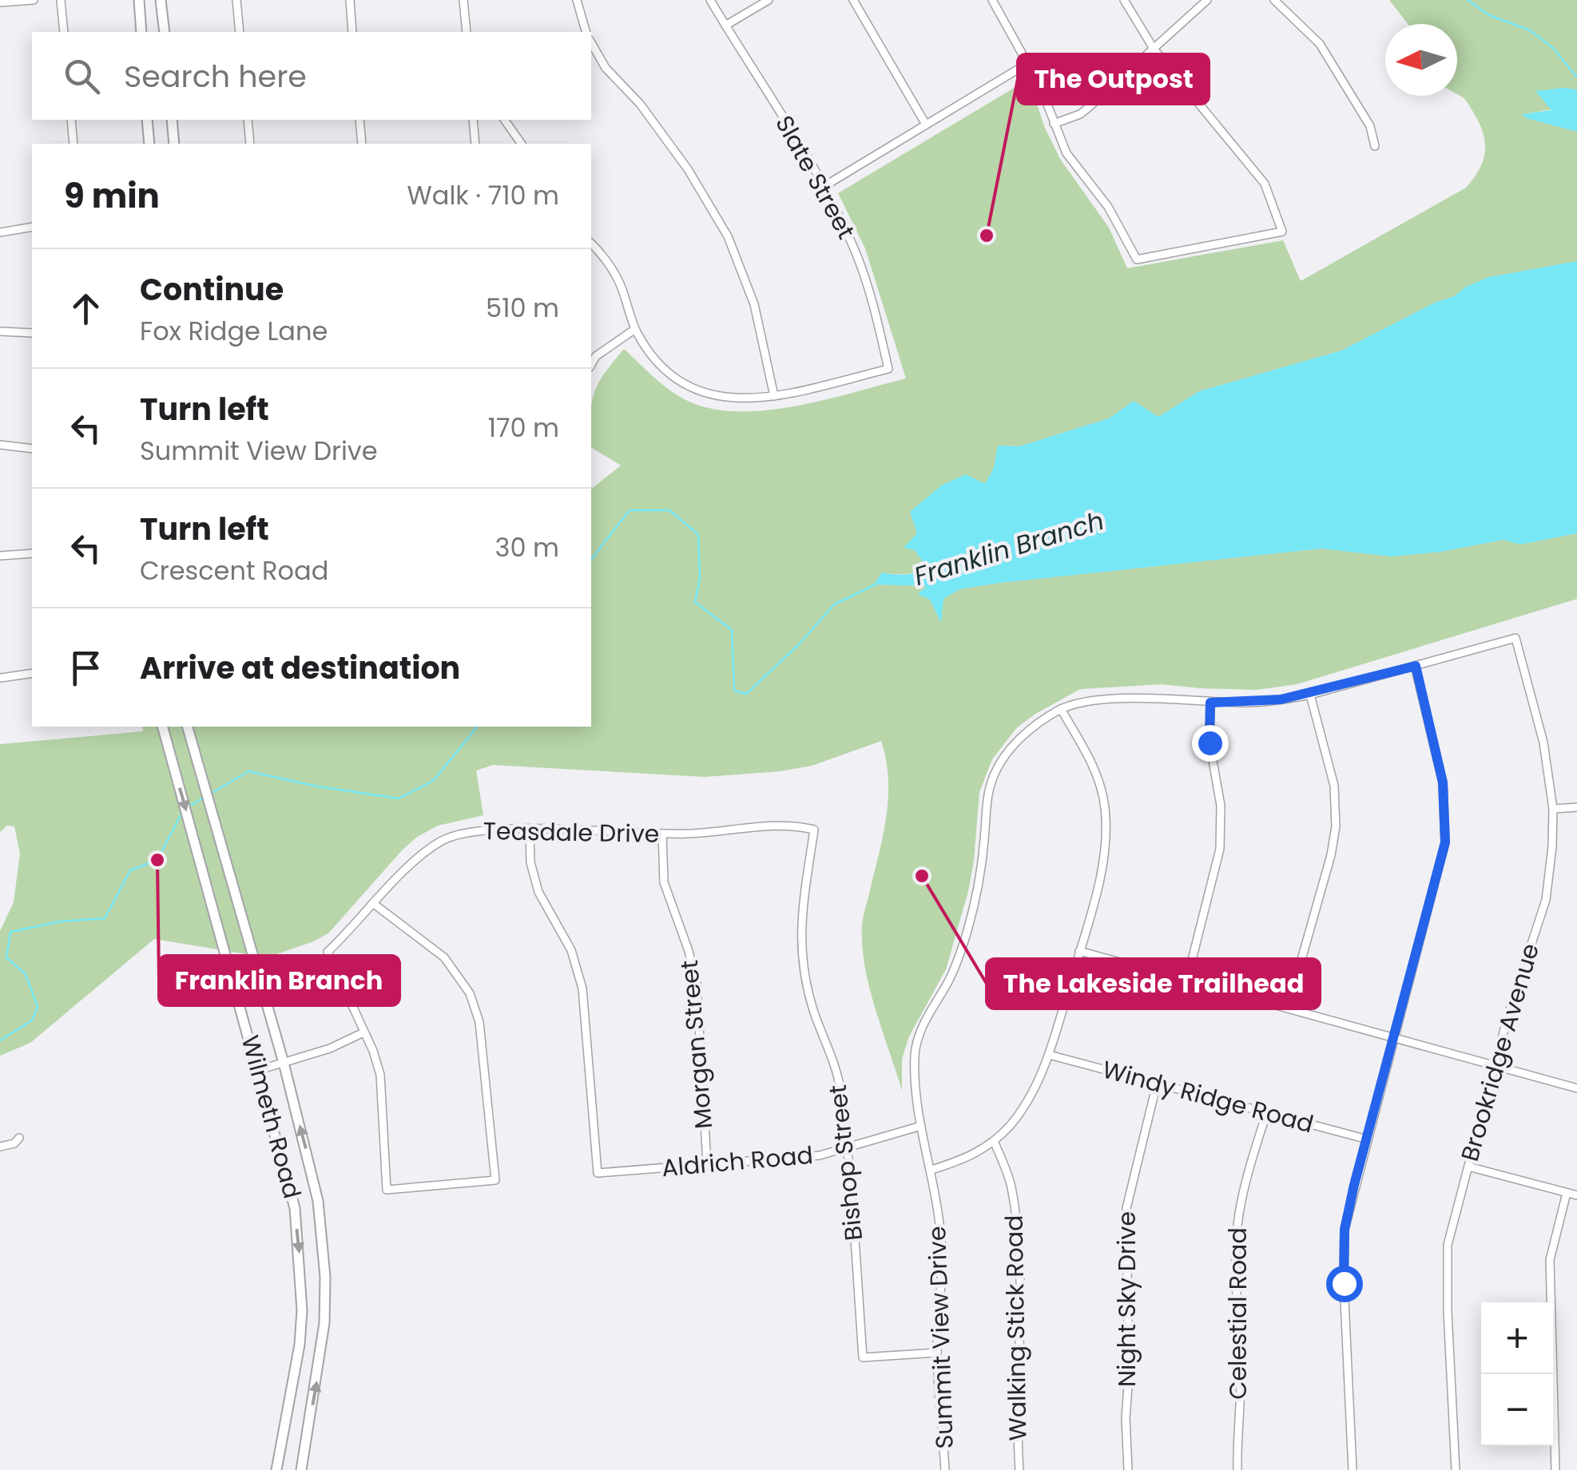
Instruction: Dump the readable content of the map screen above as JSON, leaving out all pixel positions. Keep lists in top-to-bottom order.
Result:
{
  "streets": {
    "street": [
      "Slate Street",
      "Teasdale Drive",
      "Morgan Street",
      "Brookridge Avenue",
      "Windy Ridge Road",
      "Wilmeth Road",
      "Aldrich Road",
      "Bishop Street",
      "Night Sky Drive",
      "Celestial Road",
      "Walking Stick Road",
      "Summit View Drive"
    ]
  },
  "crossings": [
    ["Teasdale Drive", "Morgan Street"],
    ["Teasdale Drive", "Aldrich Road"],
    ["Teasdale Drive", "Bishop Street"],
    ["Morgan Street", "Aldrich Road"],
    ["Brookridge Avenue", "Summit View Drive"],
    ["Windy Ridge Road", "Night Sky Drive"],
    ["Windy Ridge Road", "Celestial Road"],
    ["Aldrich Road", "Bishop Street"],
    ["Aldrich Road", "Summit View Drive"],
    ["Bishop Street", "Summit View Drive"]
  ],
  "water": ["Franklin Branch"],
  "places": ["The Outpost", "Franklin Branch", "The Lakeside Trailhead"],
  "north": "left",
  "page": {
    "search": "Search here",
    "heading": ["9 min", "Walk · 710 m"],
    "list": [
      ["Continue", "Fox Ridge Lane", "510 m"],
      ["Turn left", "Summit View Drive", "170 m"],
      ["Turn left", "Crescent Road", "30 m"],
      "Arrive at destination"
    ],
    "map_buttons": ["+", "−"]
  }
}
